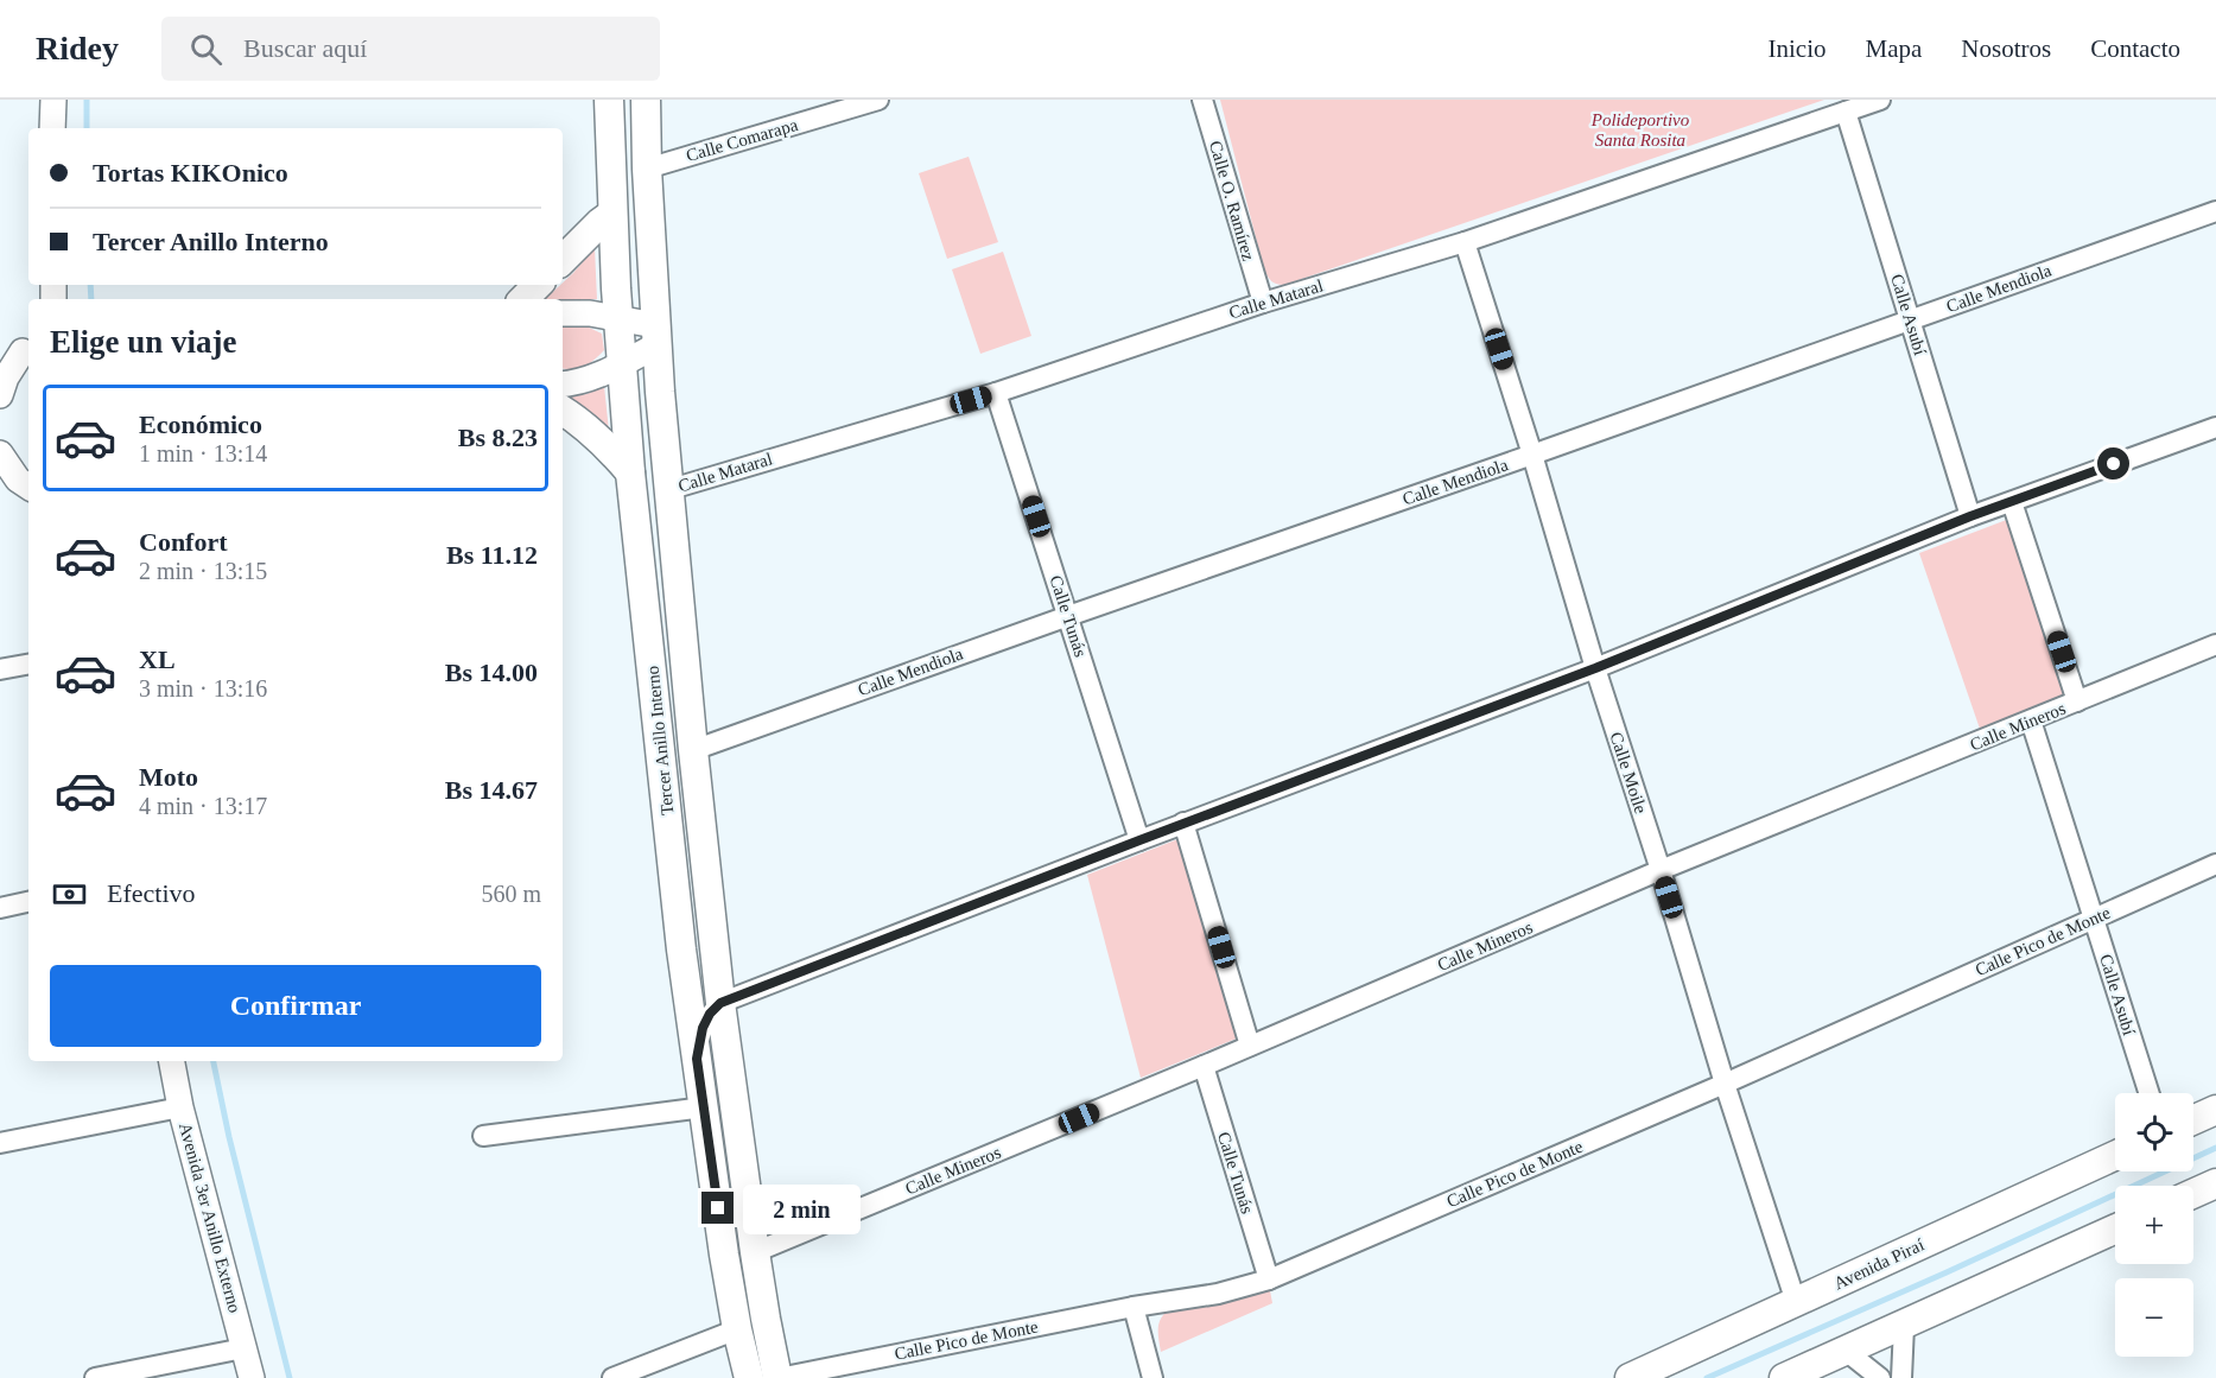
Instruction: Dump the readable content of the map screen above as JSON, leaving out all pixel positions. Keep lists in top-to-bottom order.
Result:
{
  "streets": {
    "main road": ["Tercer Anillo Interno", "Avenida Piraí"],
    "street": [
      "Calle Comarapa",
      "Calle O. Ramírez",
      "Calle Mendiola",
      "Calle Mataral",
      "Calle Asubí",
      "Calle Tunás",
      "Calle Mineros",
      "Calle Moile",
      "Calle Pico de Monte",
      "Avenida 3er Anillo Externo"
    ]
  },
  "crossings": [
    ["Calle Comarapa", "Tercer Anillo Interno"],
    ["Calle O. Ramírez", "Calle Mataral"],
    ["Calle Mendiola", "Calle Asubí"],
    ["Calle Mendiola", "Calle Tunás"],
    ["Calle Mendiola", "Tercer Anillo Interno"],
    ["Calle Mendiola", "Calle Moile"],
    ["Calle Mataral", "Calle Asubí"],
    ["Calle Mataral", "Calle Tunás"],
    ["Calle Mataral", "Tercer Anillo Interno"],
    ["Calle Mataral", "Calle Moile"],
    ["Calle Asubí", "Calle Mineros"],
    ["Calle Asubí", "Calle Pico de Monte"],
    ["Calle Tunás", "Calle Mineros"],
    ["Calle Tunás", "Calle Pico de Monte"],
    ["Calle Mineros", "Tercer Anillo Interno"],
    ["Calle Mineros", "Calle Moile"],
    ["Tercer Anillo Interno", "Calle Pico de Monte"],
    ["Calle Moile", "Calle Pico de Monte"],
    ["Calle Moile", "Avenida Piraí"]
  ],
  "parks": ["Polideportivo Santa Rosita"],
  "page": {
    "header": "Ridey",
    "search": "Buscar aquí",
    "nav": [
      "Inicio",
      "Mapa",
      "Nosotros",
      "Contacto"
    ],
    "banner": ["Tortas KIKOnico", "Tercer Anillo Interno"],
    "heading": "Elige un viaje",
    "list": [
      {
        "name": "Económico",
        "note": "1 min · 13:14",
        "value": "Bs 8.23"
      },
      {
        "name": "Confort",
        "note": "2 min · 13:15",
        "value": "Bs 11.12"
      },
      {
        "name": "XL",
        "note": "3 min · 13:16",
        "value": "Bs 14.00"
      },
      {
        "name": "Moto",
        "note": "4 min · 13:17",
        "value": "Bs 14.67"
      }
    ],
    "pay": ["Efectivo", "560 m"],
    "buttons": "Confirmar",
    "map_buttons": ["+", "−"],
    "bubble": "2 min"
  }
}
